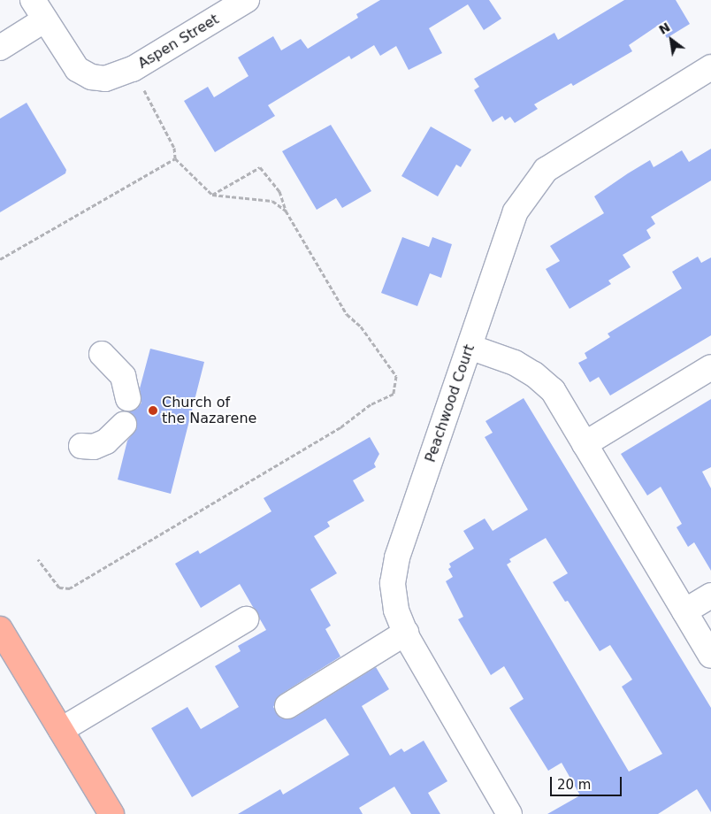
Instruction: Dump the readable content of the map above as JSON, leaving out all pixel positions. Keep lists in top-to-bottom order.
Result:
{
  "streets": {
    "street": ["Aspen Street", "Peachwood Court"]
  },
  "places": ["Church of the Nazarene"],
  "scale_bar": "20 m",
  "north": "top left"
}
